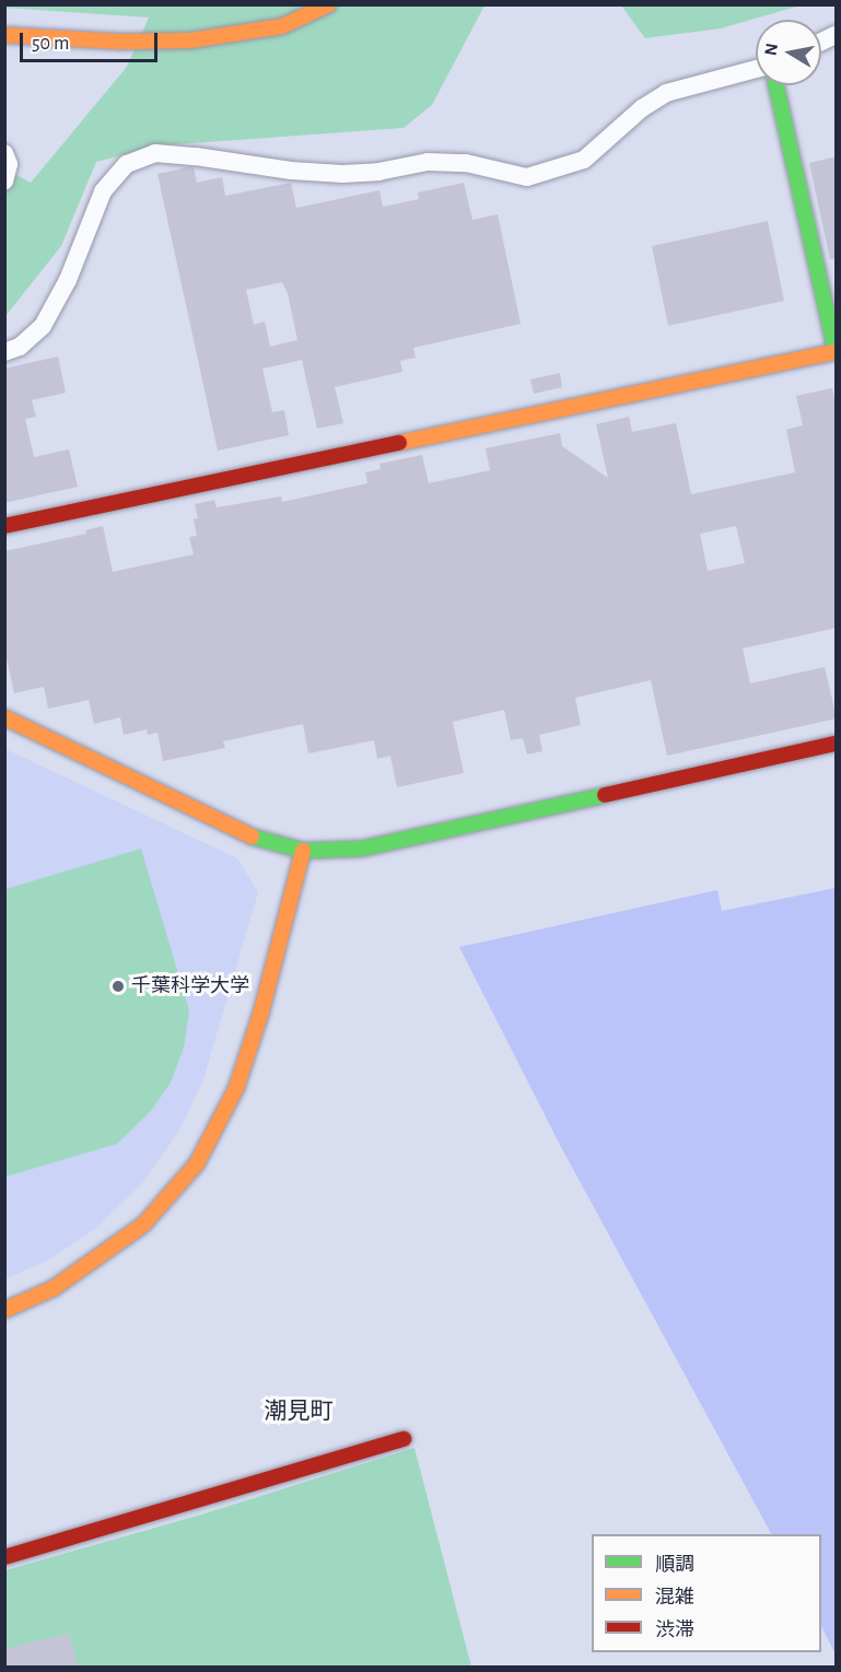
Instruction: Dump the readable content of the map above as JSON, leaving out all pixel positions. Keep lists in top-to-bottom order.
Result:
{
  "districts": ["潮見町"],
  "places": ["千葉科学大学"],
  "legend": ["順調", "混雑", "渋滞"],
  "scale_bar": "50 m",
  "north": "left"
}
